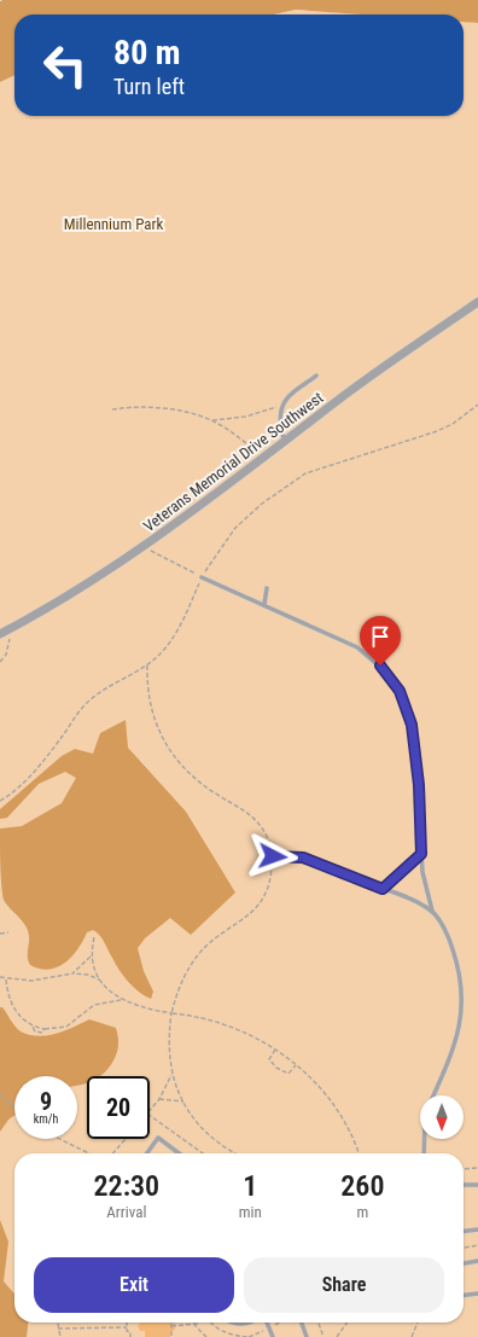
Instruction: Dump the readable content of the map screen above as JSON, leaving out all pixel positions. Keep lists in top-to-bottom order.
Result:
{
  "streets": {
    "street": ["Veterans Memorial Drive Southwest"]
  },
  "parks": ["Millennium Park"],
  "north": "bottom",
  "page": {
    "turn": ["80 m", "Turn left"],
    "speed": "9 km/h",
    "limit": "20",
    "eta": [
      "22:30",
      "Arrival",
      "1",
      "min",
      "260",
      "m"
    ],
    "buttons": ["Exit", "Share"]
  }
}
